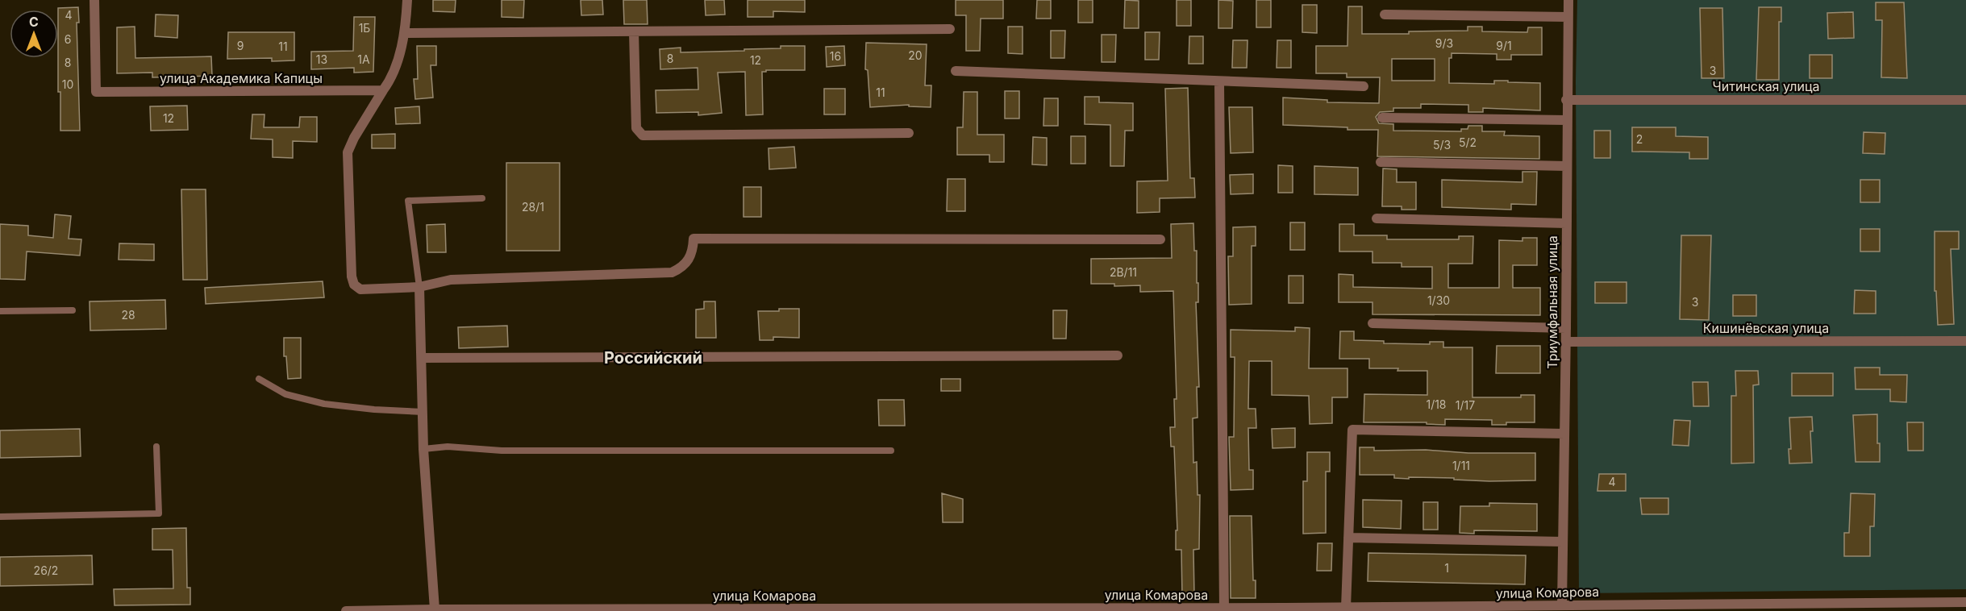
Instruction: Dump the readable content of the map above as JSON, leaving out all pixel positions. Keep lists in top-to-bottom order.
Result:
{
  "streets": {
    "street": [
      "улица Академика Капицы",
      "Читинская улица",
      "Триумфальная улица",
      "Кишинёвская улица",
      "улица Комарова"
    ]
  },
  "crossings": [
    ["Читинская улица", "Триумфальная улица"],
    ["Триумфальная улица", "Кишинёвская улица"],
    ["Триумфальная улица", "улица Комарова"]
  ],
  "districts": ["Российский"],
  "house_numbers": [
    "4",
    "1Б",
    "6",
    "9/3",
    "9",
    "9/1",
    "11",
    "20",
    "16",
    "8",
    "13",
    "1А",
    "12",
    "8",
    "3",
    "10",
    "11",
    "12",
    "2",
    "5/2",
    "5/3",
    "28/1",
    "2В/11",
    "1/30",
    "3",
    "28",
    "1/18",
    "1/17",
    "1/11",
    "4",
    "1",
    "26/2"
  ],
  "north": "top"
}
